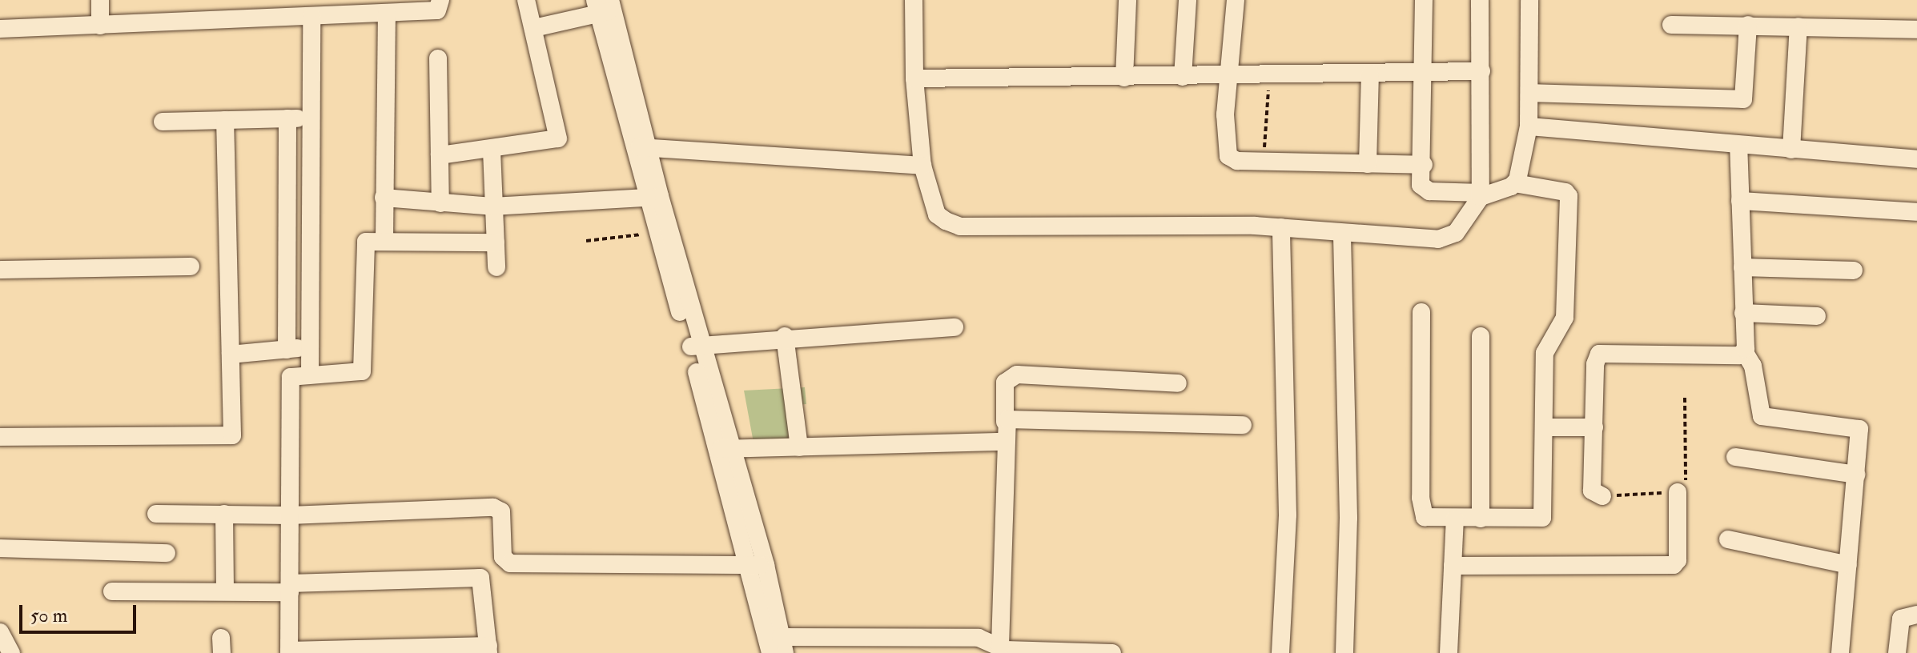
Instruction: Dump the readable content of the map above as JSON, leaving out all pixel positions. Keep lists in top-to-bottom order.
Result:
{
  "scale_bar": "50 m"
}
